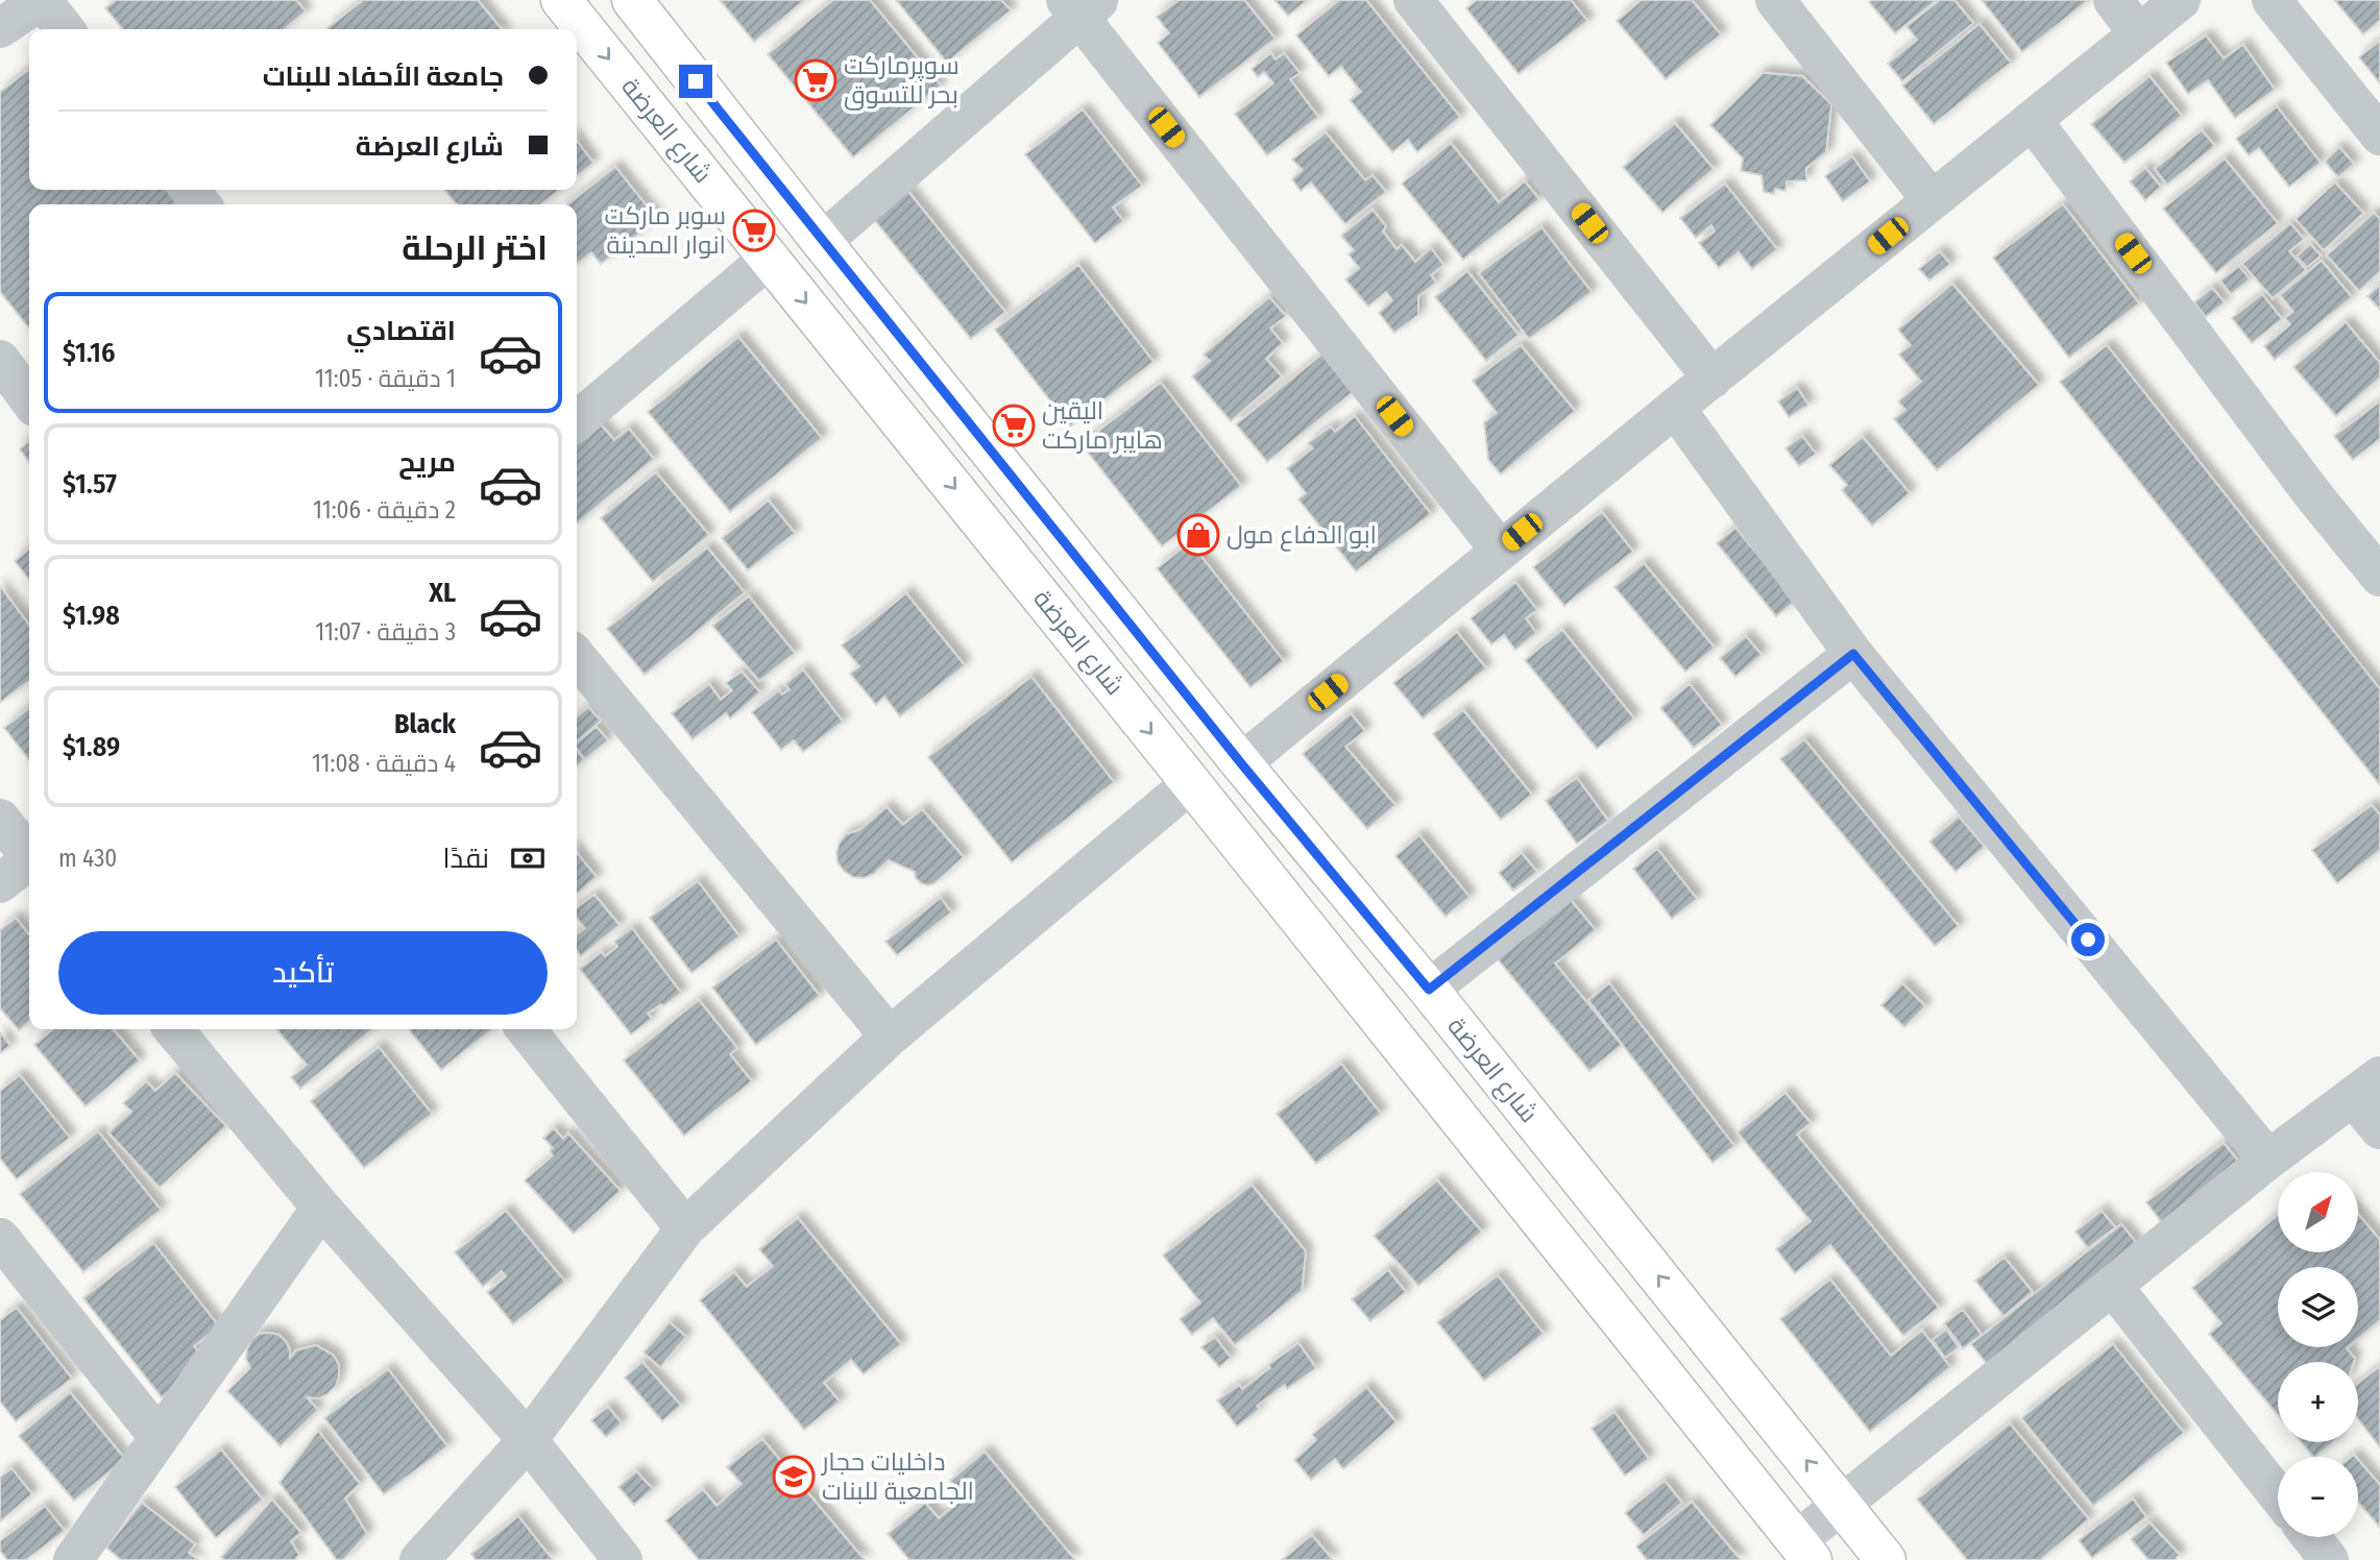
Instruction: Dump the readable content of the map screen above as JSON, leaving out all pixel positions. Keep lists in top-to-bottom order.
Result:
{
  "streets": {
    "main road": ["شارع العرضة"]
  },
  "places": {
    "supermarket": ["سوپرمارکت بحر للتسوق", "سوبر ماركت انوار المدينة", "اليقين هايبر ماركت"],
    "shop": ["ابو الدفاع مول"],
    "school or university": ["داخليات حجار الجامعية للبنات"]
  },
  "north": "top right",
  "page": {
    "banner": ["جامعة الأحفاد للبنات", "شارع العرضة"],
    "heading": "اختر الرحلة",
    "list": [
      {
        "name": "اقتصادي",
        "note": "1 دقيقة · 11:05",
        "value": "$1.16"
      },
      {
        "name": "مريح",
        "note": "2 دقيقة · 11:06",
        "value": "$1.57"
      },
      {
        "name": "XL",
        "note": "3 دقيقة · 11:07",
        "value": "$1.98"
      },
      {
        "name": "Black",
        "note": "4 دقيقة · 11:08",
        "value": "$1.89"
      }
    ],
    "pay": ["نقدًا", "430 m"],
    "buttons": "تأكيد",
    "map_buttons": ["+", "−"]
  }
}
